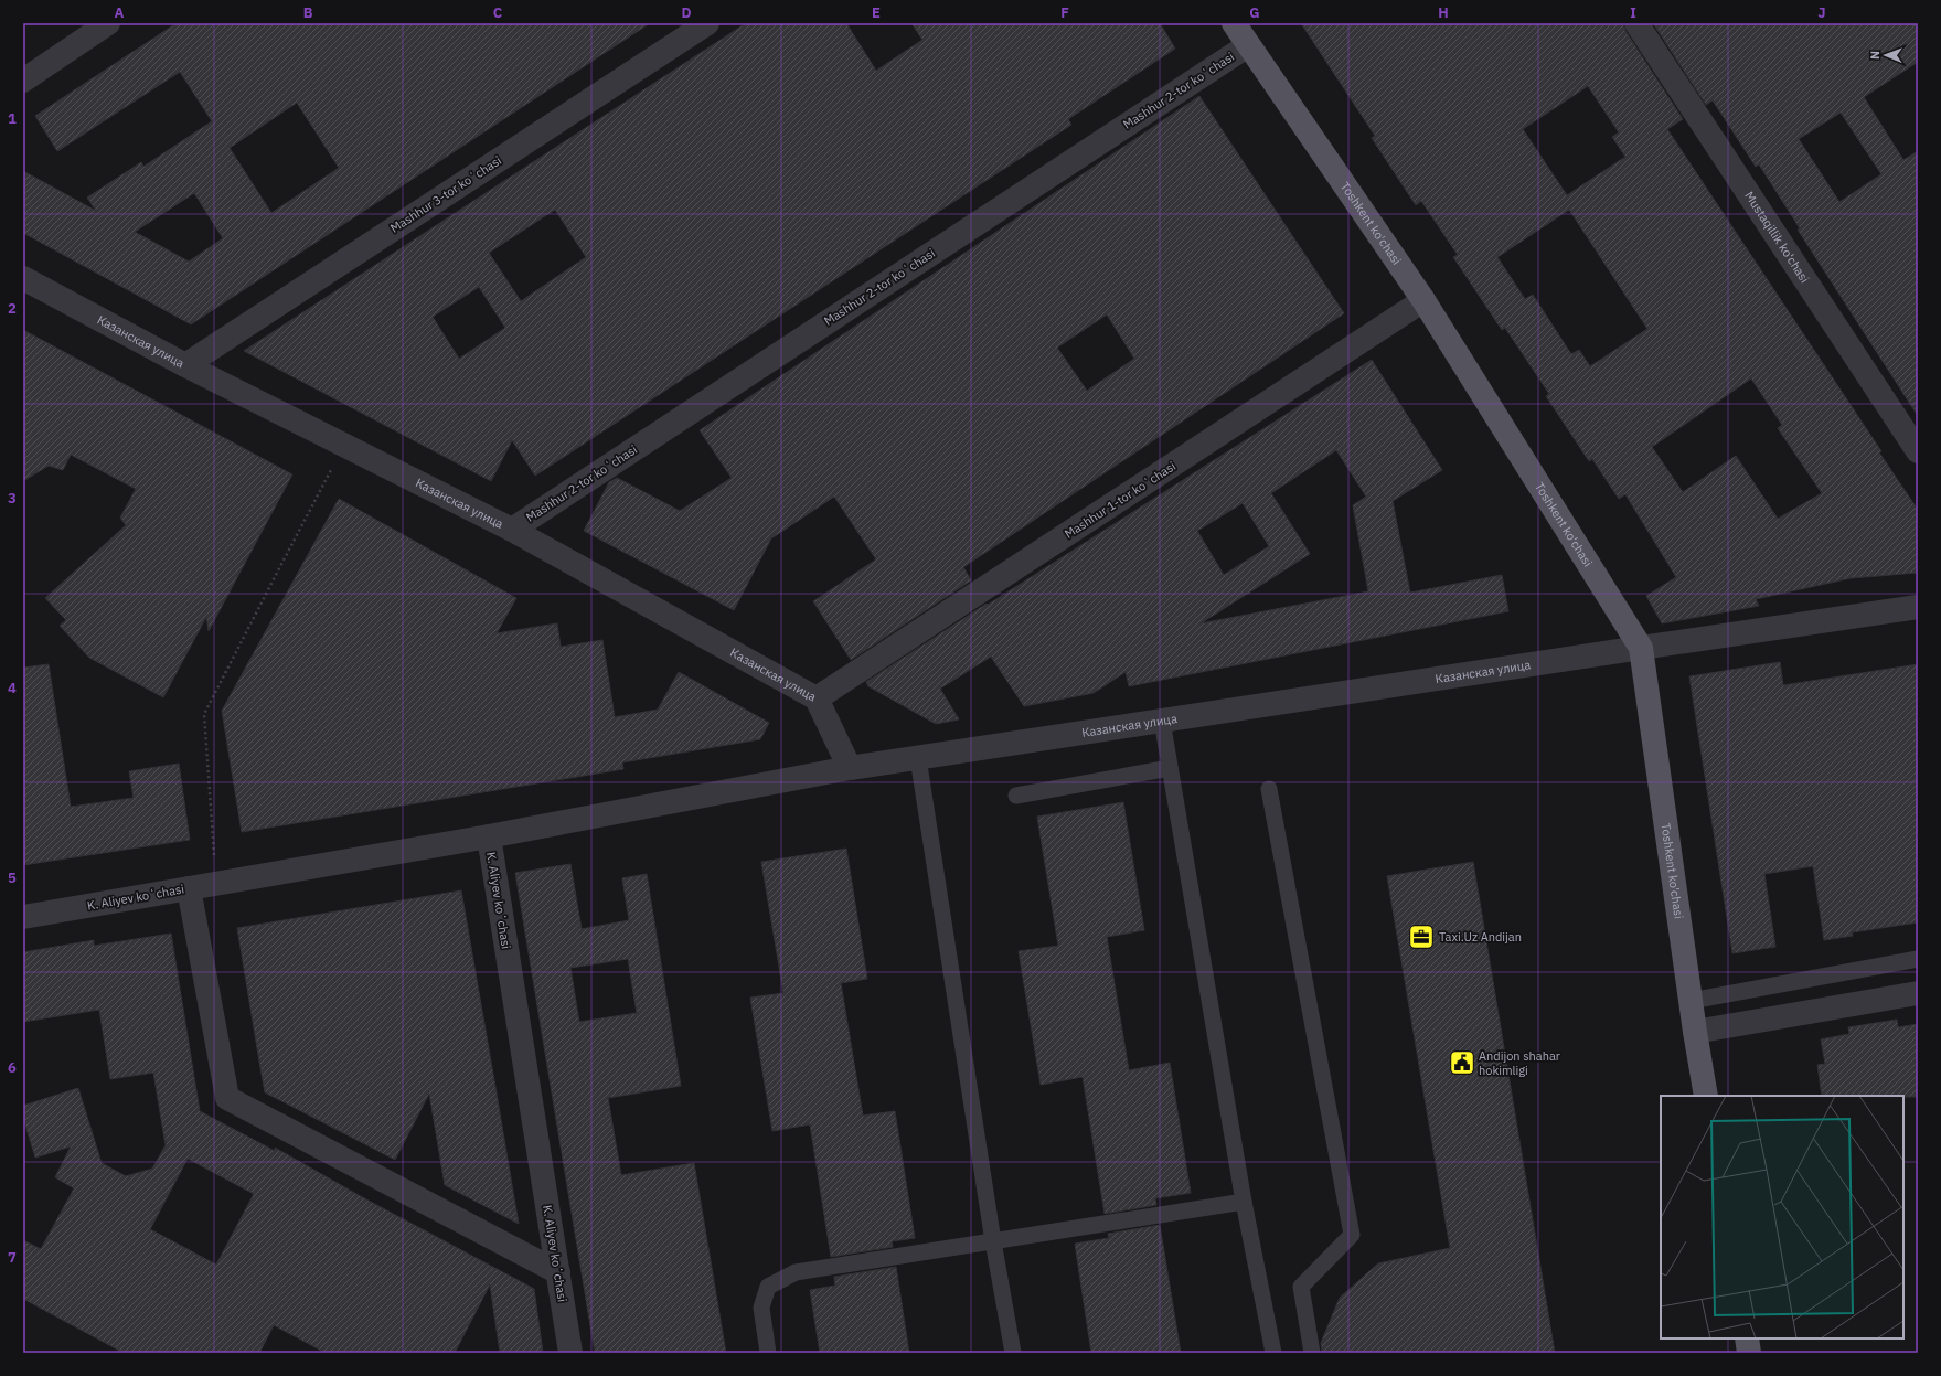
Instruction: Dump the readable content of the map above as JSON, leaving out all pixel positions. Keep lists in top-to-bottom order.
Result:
{
  "streets": {
    "main road": ["Toshkent ko'chasi"],
    "street": [
      "Mashhur 2-tor koʻchasi",
      "Mashhur 3-tor koʻchasi",
      "Mustaqillik ko'chasi",
      "Казанская улица",
      "Mashhur 1-tor koʻchasi",
      "K. Aliyev koʻchasi"
    ]
  },
  "crossings": [
    ["Mashhur 2-tor koʻchasi", "Toshkent ko'chasi"],
    ["Mashhur 2-tor koʻchasi", "Казанская улица"],
    ["Mashhur 3-tor koʻchasi", "Казанская улица"],
    ["Toshkent ko'chasi", "Казанская улица"],
    ["Toshkent ko'chasi", "Mashhur 1-tor koʻchasi"],
    ["Казанская улица", "Mashhur 1-tor koʻchasi"]
  ],
  "places": {
    "office": ["Taxi.Uz Andijan"],
    "public building": ["Andijon shahar hokimligi"]
  },
  "north": "left",
  "grid": {
    "columns": [
      "A",
      "B",
      "C",
      "D",
      "E",
      "F",
      "G",
      "H",
      "I",
      "J"
    ],
    "rows": [
      "1",
      "2",
      "3",
      "4",
      "5",
      "6",
      "7"
    ]
  }
}
